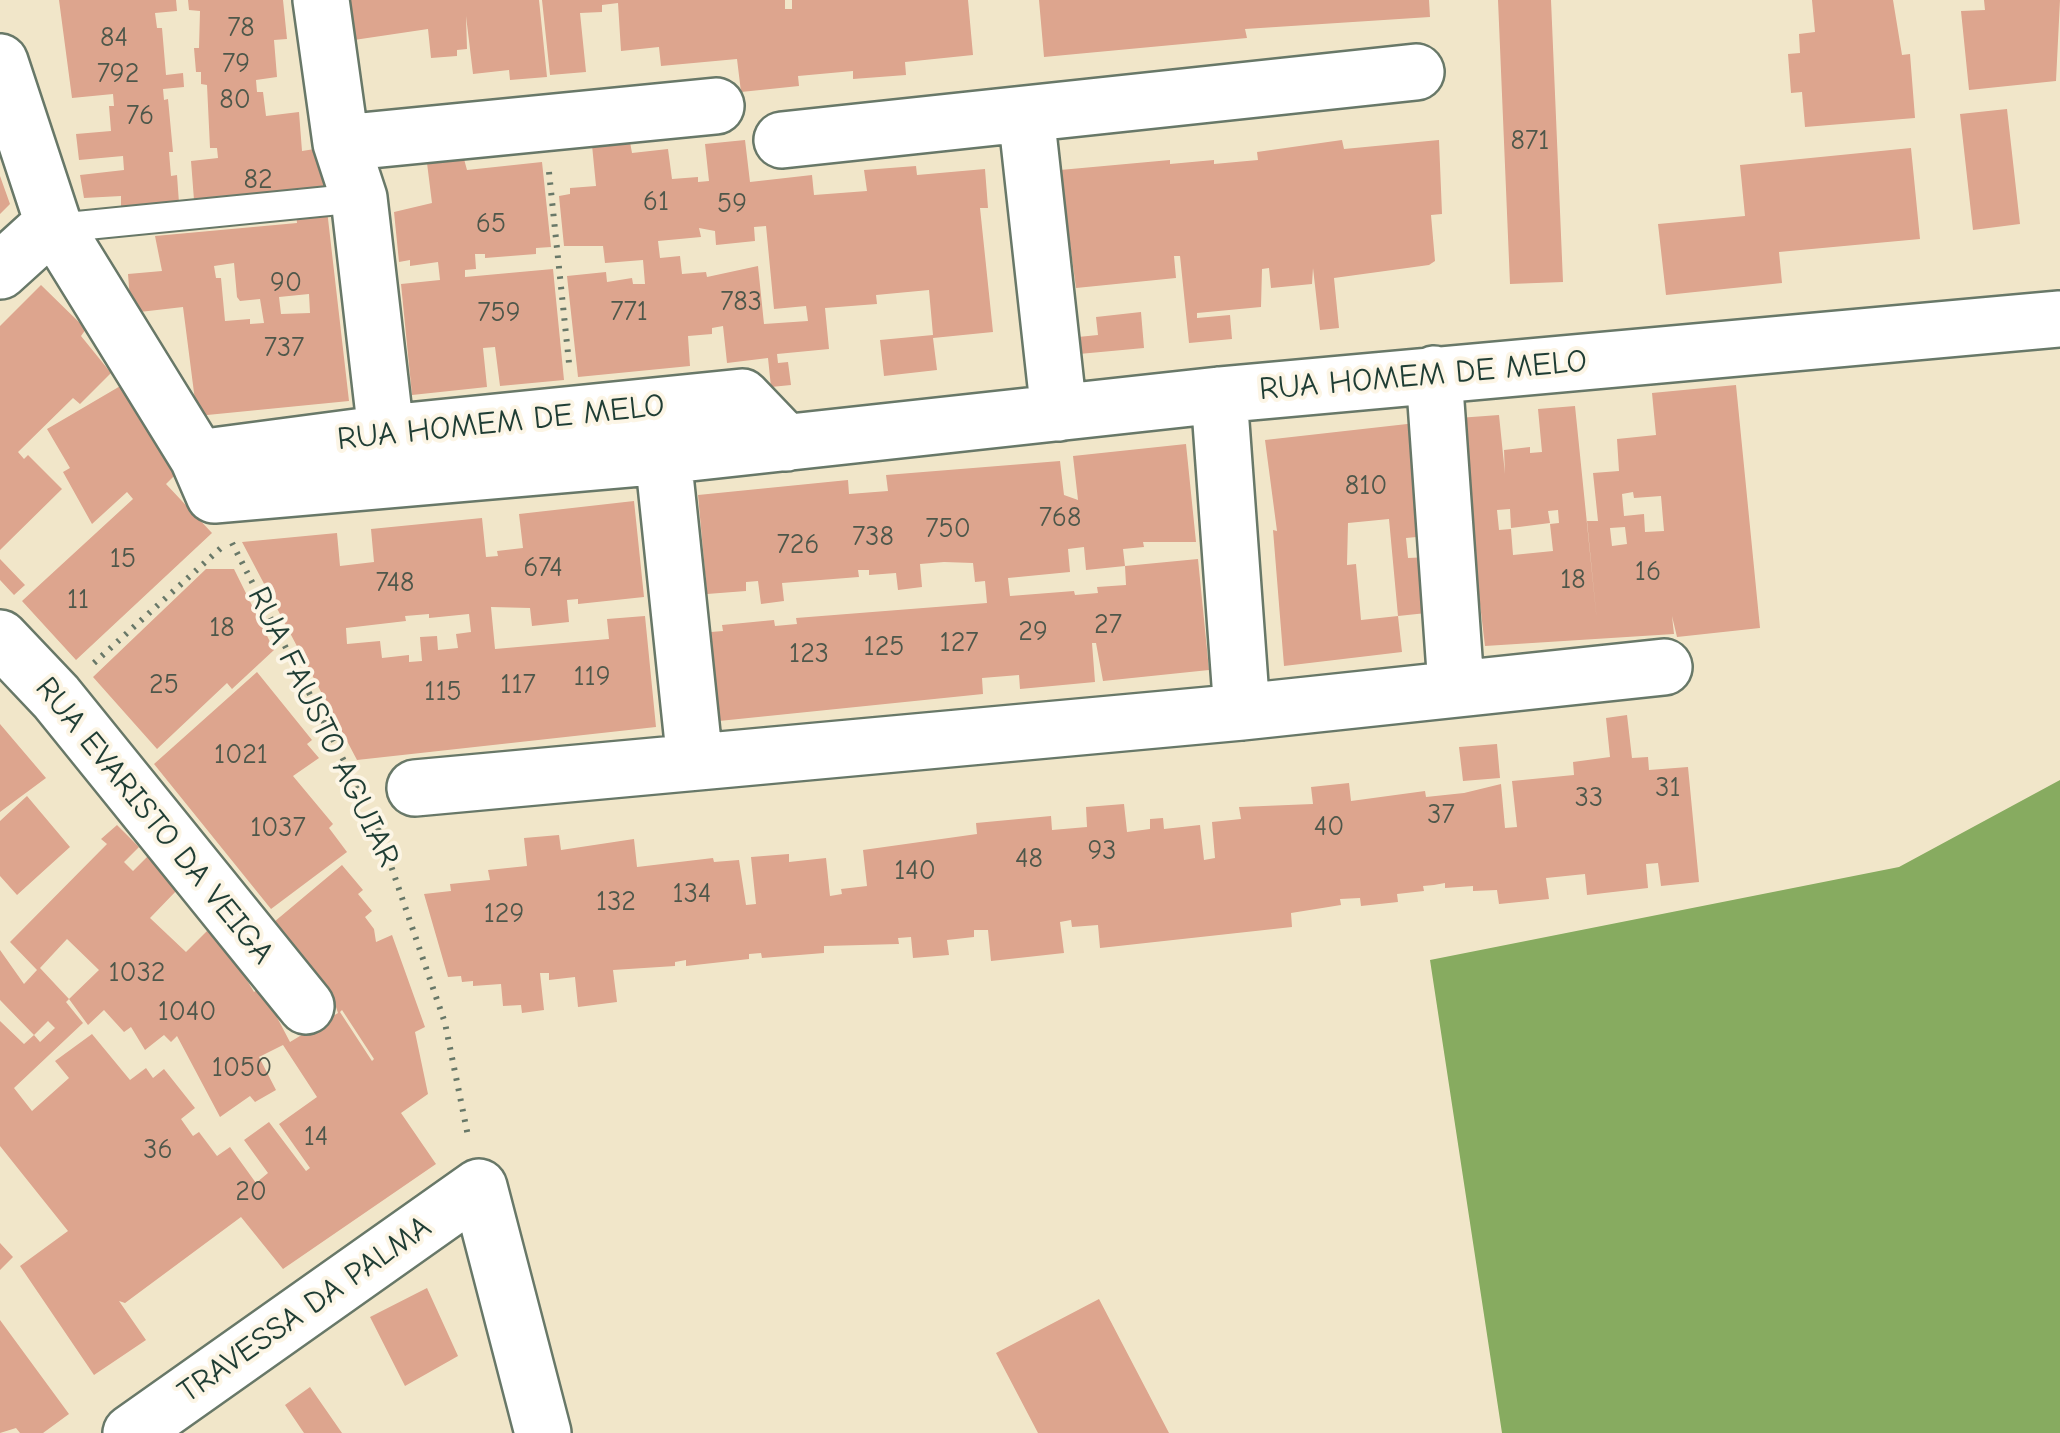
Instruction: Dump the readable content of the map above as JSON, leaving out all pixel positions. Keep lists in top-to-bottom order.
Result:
{
  "streets": {
    "street": ["RUA HOMEM DE MELO", "RUA EVARISTO DA VEIGA", "TRAVESSA DA PALMA"],
    "path": ["RUA FAUSTO AGUIAR"]
  },
  "crossings": [
    ["RUA HOMEM DE MELO", "RUA FAUSTO AGUIAR"],
    ["RUA FAUSTO AGUIAR", "TRAVESSA DA PALMA"]
  ],
  "house_numbers": [
    "78",
    "84",
    "79",
    "792",
    "80",
    "76",
    "871",
    "82",
    "61",
    "59",
    "65",
    "90",
    "783",
    "771",
    "759",
    "737",
    "810",
    "768",
    "750",
    "738",
    "726",
    "15",
    "674",
    "16",
    "18",
    "748",
    "11",
    "27",
    "18",
    "29",
    "127",
    "125",
    "123",
    "119",
    "25",
    "117",
    "115",
    "1021",
    "31",
    "33",
    "37",
    "40",
    "1037",
    "93",
    "48",
    "140",
    "134",
    "132",
    "129",
    "1032",
    "1040",
    "1050",
    "14",
    "36",
    "20"
  ]
}
